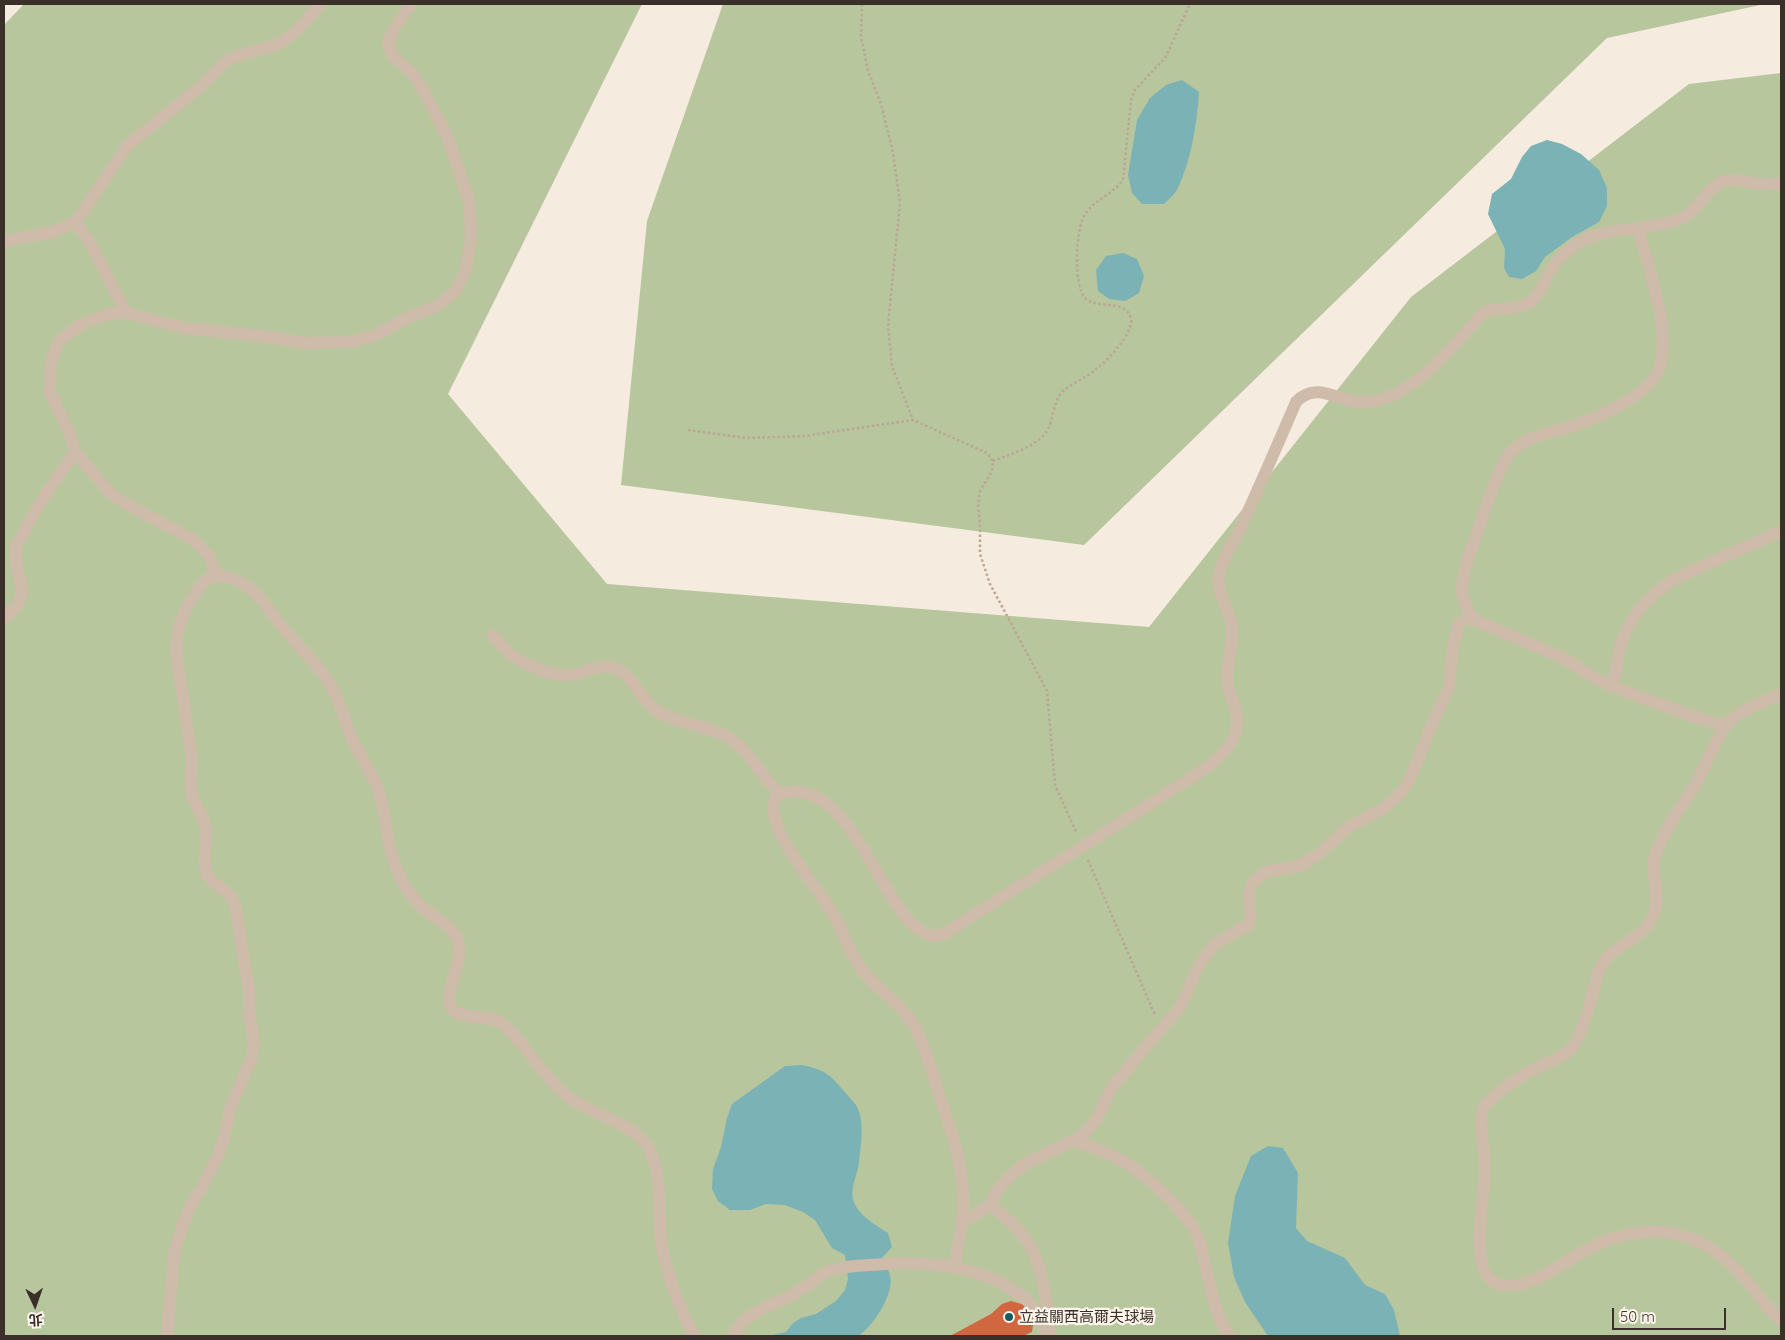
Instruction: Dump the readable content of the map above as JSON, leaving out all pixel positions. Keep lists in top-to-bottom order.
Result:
{
  "places": ["立益關西高爾夫球場"],
  "scale_bar": "50 m",
  "north": "bottom"
}
